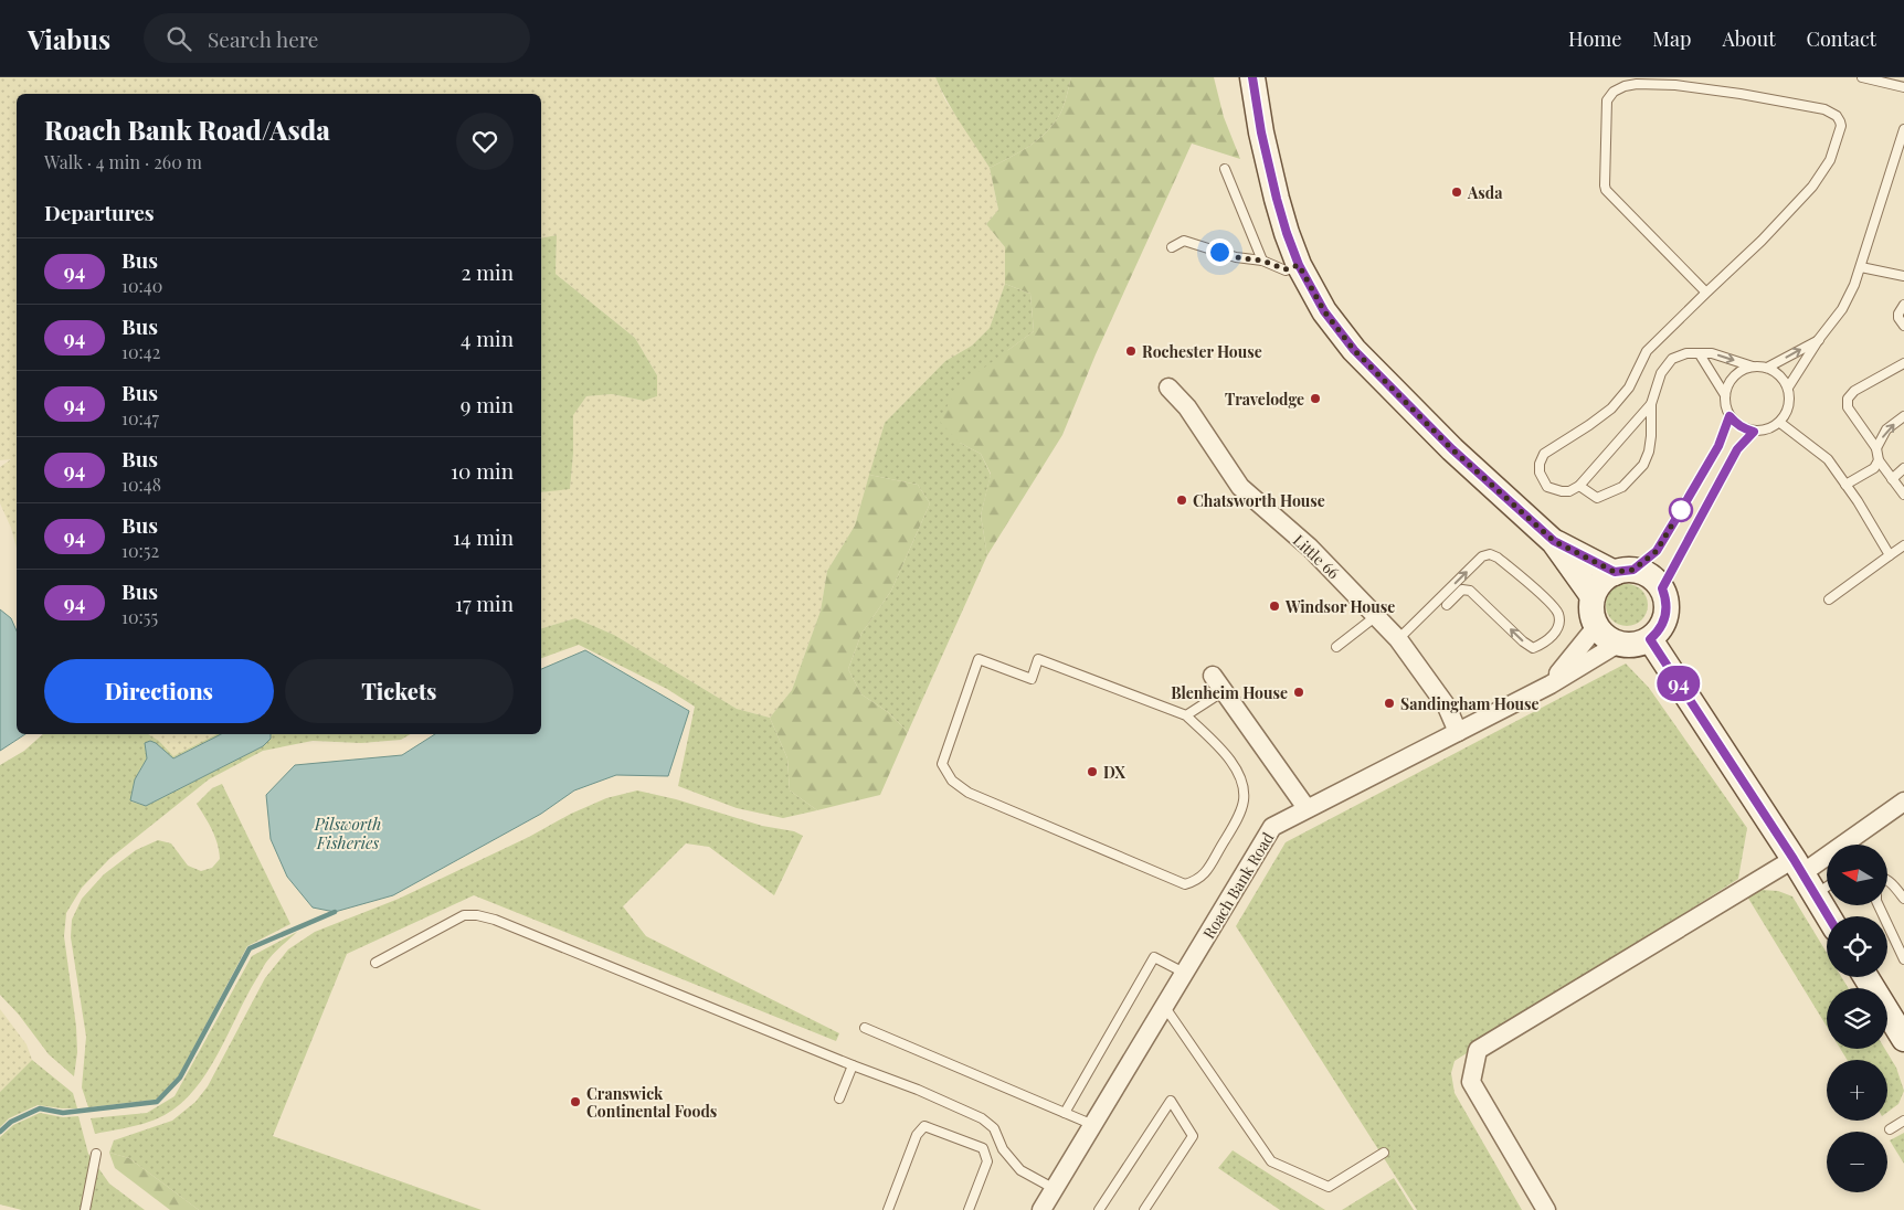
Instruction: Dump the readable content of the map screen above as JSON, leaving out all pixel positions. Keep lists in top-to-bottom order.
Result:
{
  "streets": {
    "street": ["Little 66", "Roach Bank Road"]
  },
  "crossings": [
    ["Little 66", "Roach Bank Road"]
  ],
  "water": ["Pilsworth Fisheries"],
  "places": [
    "Asda",
    "Rochester House",
    "Travelodge",
    "Chatsworth House",
    "Windsor House",
    "Blenheim House",
    "Sandingham House",
    "DX",
    "Cranswick Continental Foods"
  ],
  "lines": ["bus line 94"],
  "north": "left",
  "page": {
    "header": "Viabus",
    "search": "Search here",
    "nav": [
      "Home",
      "Map",
      "About",
      "Contact"
    ],
    "on_map": "94",
    "heading": [
      ["Roach Bank Road/Asda", "Walk · 4 min · 260 m"],
      "Departures"
    ],
    "list": [
      {
        "mark": "94",
        "name": "Bus",
        "note": "10:40",
        "value": "2 min"
      },
      {
        "mark": "94",
        "name": "Bus",
        "note": "10:42",
        "value": "4 min"
      },
      {
        "mark": "94",
        "name": "Bus",
        "note": "10:47",
        "value": "9 min"
      },
      {
        "mark": "94",
        "name": "Bus",
        "note": "10:48",
        "value": "10 min"
      },
      {
        "mark": "94",
        "name": "Bus",
        "note": "10:52",
        "value": "14 min"
      },
      {
        "mark": "94",
        "name": "Bus",
        "note": "10:55",
        "value": "17 min"
      }
    ],
    "buttons": ["Directions", "Tickets"],
    "map_buttons": ["+", "−"]
  }
}
